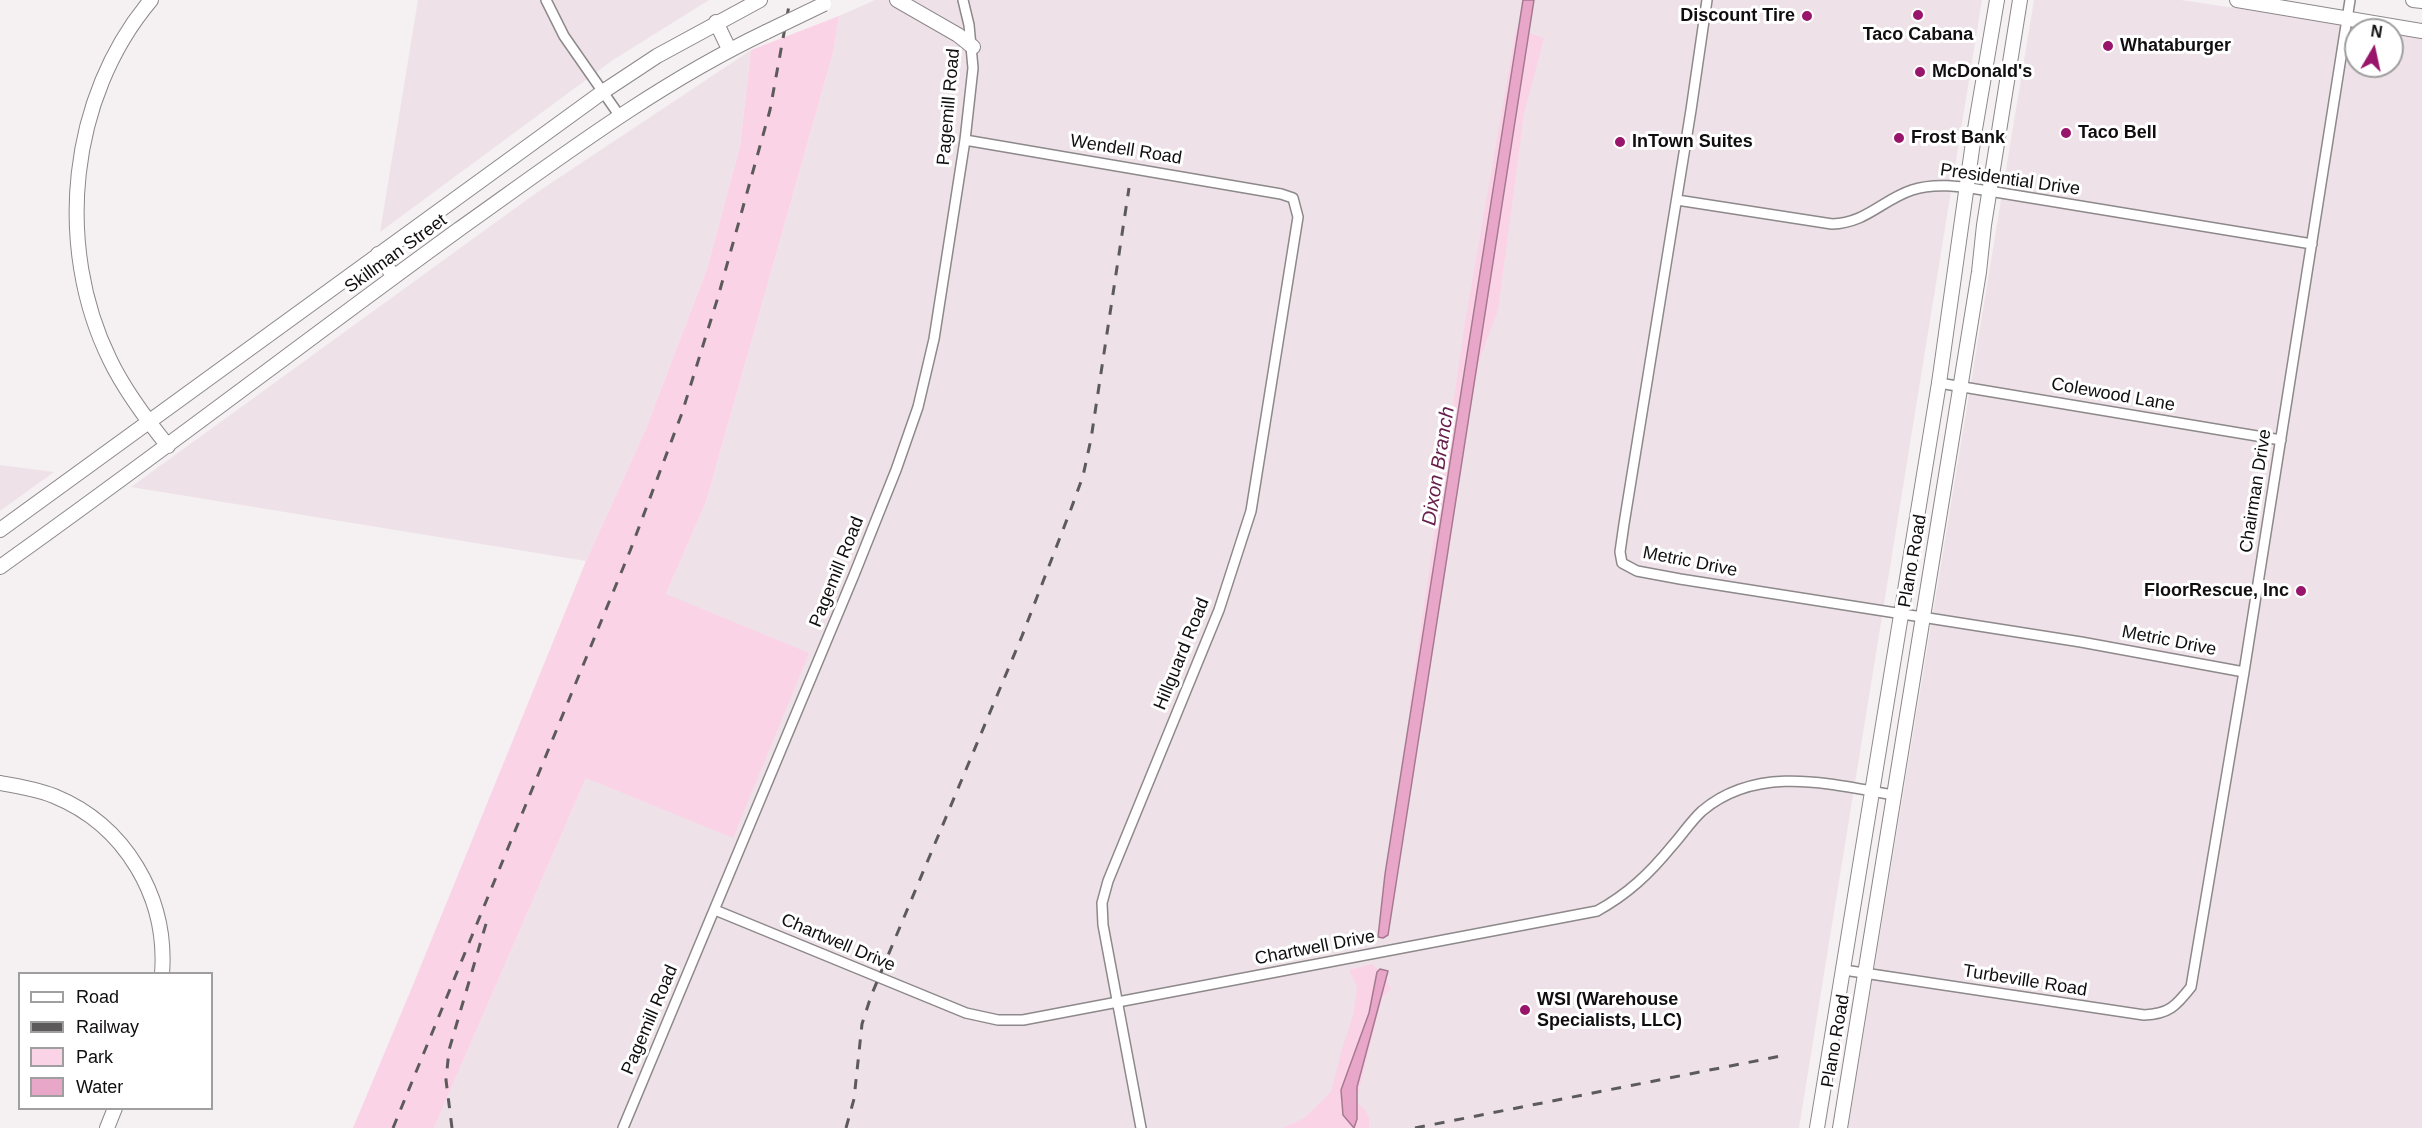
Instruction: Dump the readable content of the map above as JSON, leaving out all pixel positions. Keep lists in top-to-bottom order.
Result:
{
  "streets": {
    "main road": ["Skillman Street", "Plano Road"],
    "street": [
      "Pagemill Road",
      "Wendell Road",
      "Presidential Drive",
      "Colewood Lane",
      "Chairman Drive",
      "Metric Drive",
      "Hillguard Road",
      "Chartwell Drive",
      "Turbeville Road"
    ]
  },
  "crossings": [
    ["Pagemill Road", "Wendell Road"],
    ["Pagemill Road", "Chartwell Drive"],
    ["Wendell Road", "Hillguard Road"],
    ["Presidential Drive", "Chairman Drive"],
    ["Presidential Drive", "Plano Road"],
    ["Presidential Drive", "Metric Drive"],
    ["Colewood Lane", "Chairman Drive"],
    ["Colewood Lane", "Plano Road"],
    ["Chairman Drive", "Metric Drive"],
    ["Chairman Drive", "Turbeville Road"],
    ["Plano Road", "Metric Drive"],
    ["Plano Road", "Chartwell Drive"],
    ["Plano Road", "Turbeville Road"],
    ["Hillguard Road", "Chartwell Drive"]
  ],
  "water": ["Dixon Branch"],
  "places": [
    "Taco Cabana",
    "Discount Tire",
    "Whataburger",
    "McDonald's",
    "Taco Bell",
    "Frost Bank",
    "InTown Suites",
    "FloorRescue, Inc",
    "WSI (Warehouse Specialists, LLC)"
  ],
  "legend": [
    "Road",
    "Railway",
    "Park",
    "Water"
  ],
  "north": "top"
}
